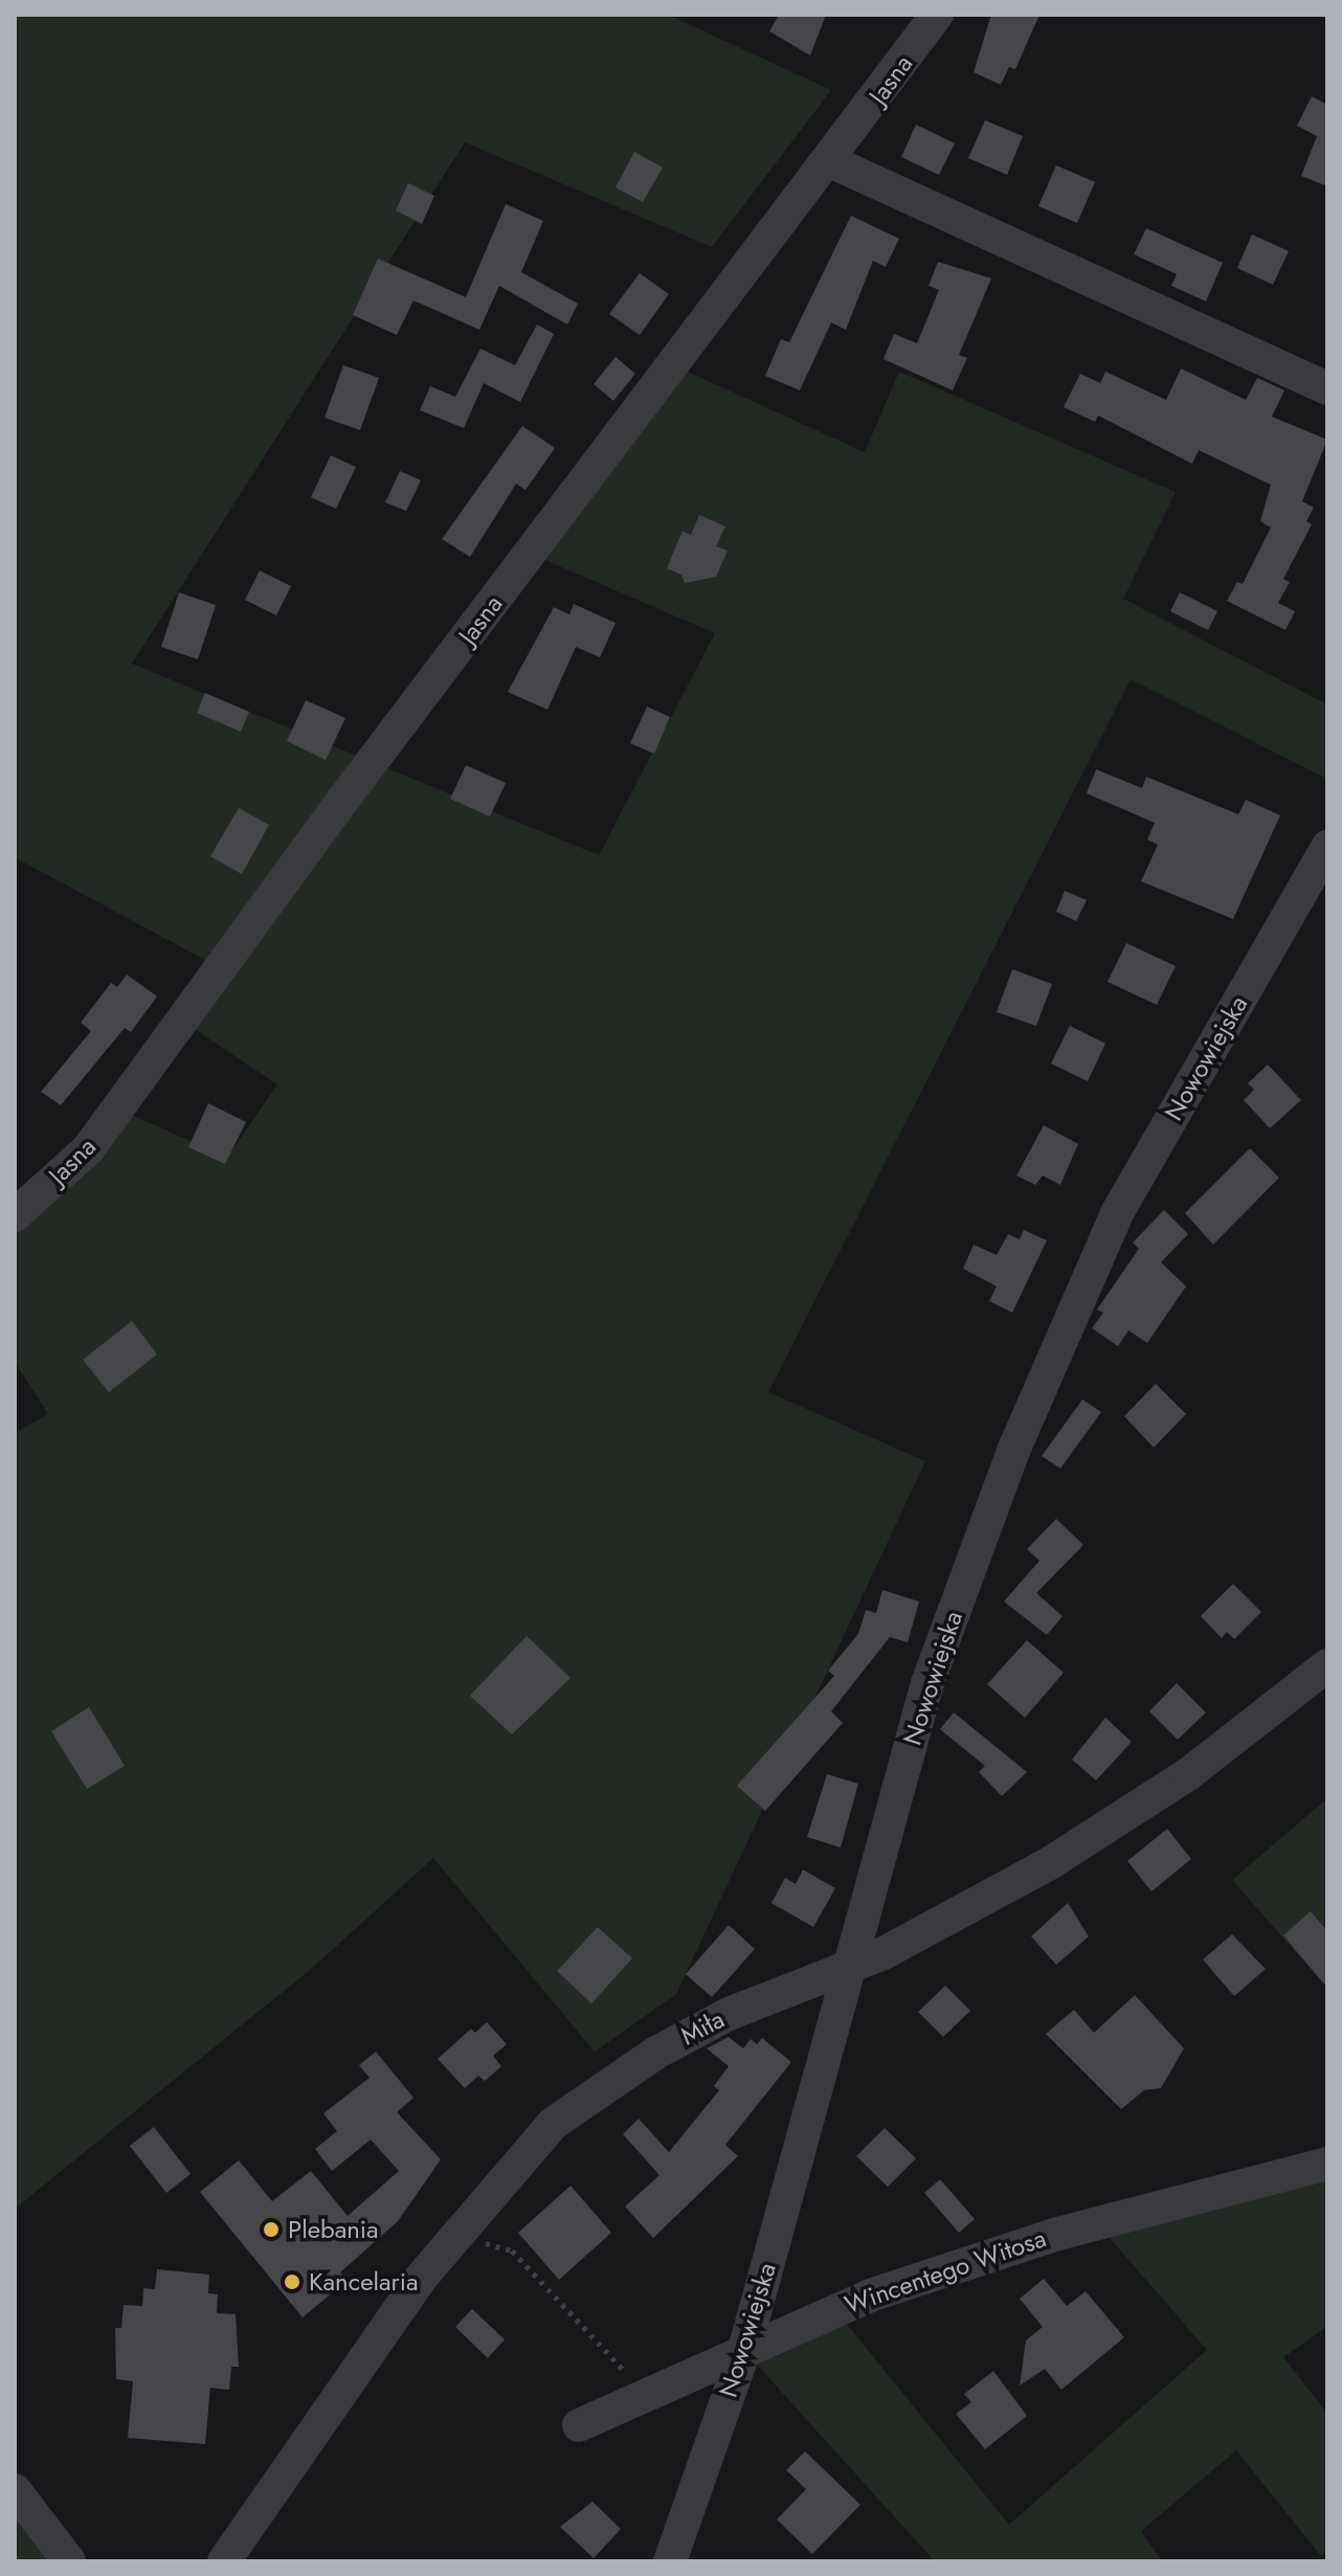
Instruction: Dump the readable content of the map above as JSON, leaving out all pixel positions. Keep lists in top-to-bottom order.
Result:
{
  "streets": {
    "street": [
      "Jasna",
      "Nowowiejska",
      "Miła",
      "Wincentego Witosa"
    ]
  },
  "crossings": [
    ["Nowowiejska", "Miła"],
    ["Nowowiejska", "Wincentego Witosa"]
  ],
  "places": ["Plebania", "Kancelaria"]
}
